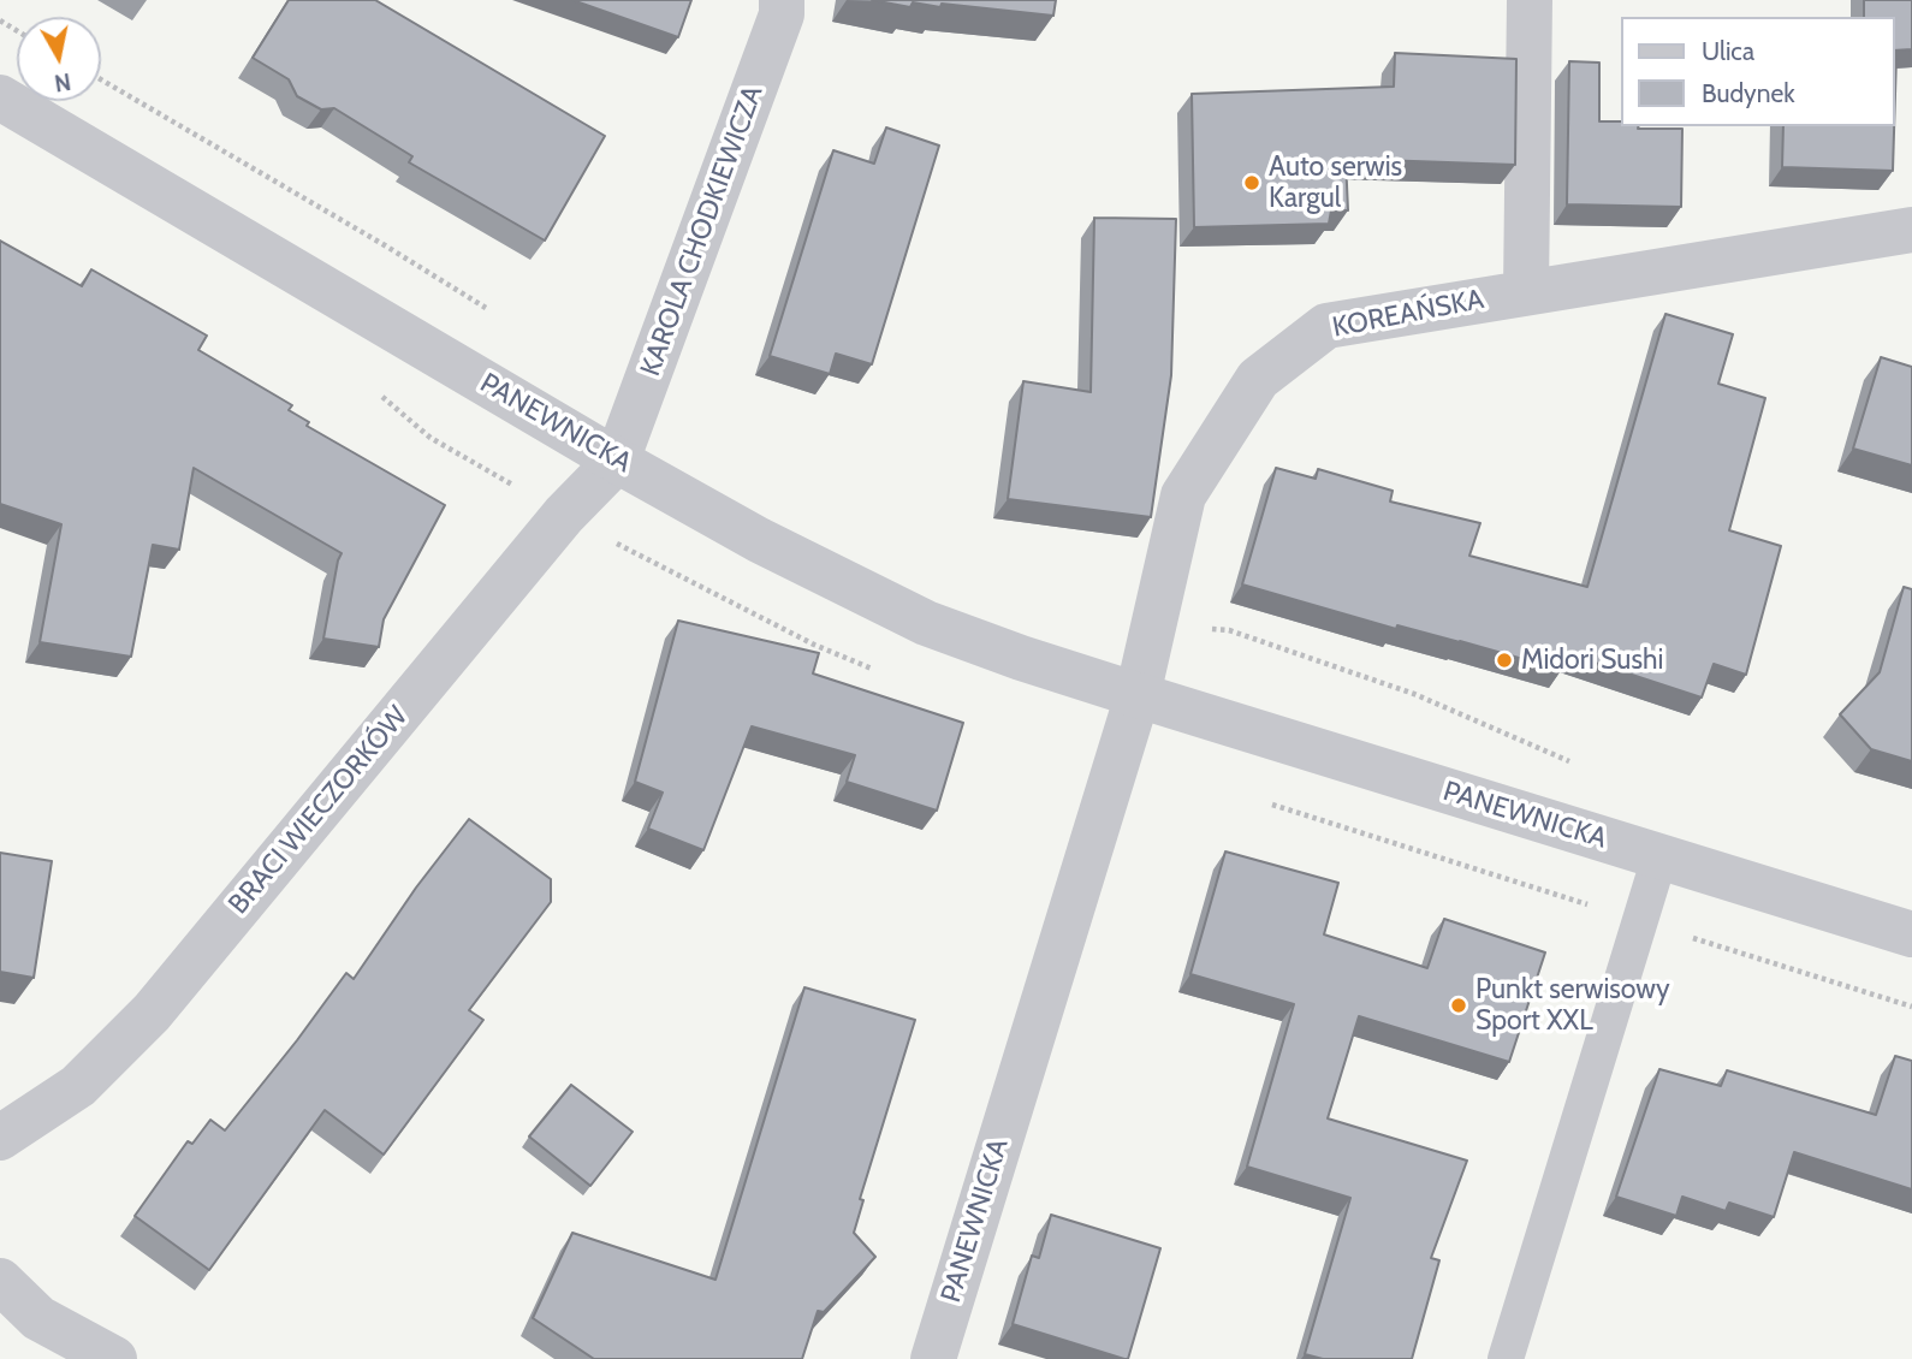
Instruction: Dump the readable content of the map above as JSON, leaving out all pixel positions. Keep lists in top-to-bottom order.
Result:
{
  "streets": {
    "street": [
      "KAROLA CHODKIEWICZA",
      "KOREAŃSKA",
      "PANEWNICKA",
      "BRACI WIECZORKÓW"
    ]
  },
  "crossings": [
    ["KAROLA CHODKIEWICZA", "PANEWNICKA"],
    ["KAROLA CHODKIEWICZA", "BRACI WIECZORKÓW"],
    ["KOREAŃSKA", "PANEWNICKA"],
    ["PANEWNICKA", "BRACI WIECZORKÓW"]
  ],
  "places": ["Auto serwis Kargul", "Midori Sushi", "Punkt serwisowy Sport XXL"],
  "legend": ["Ulica", "Budynek"],
  "north": "bottom"
}
